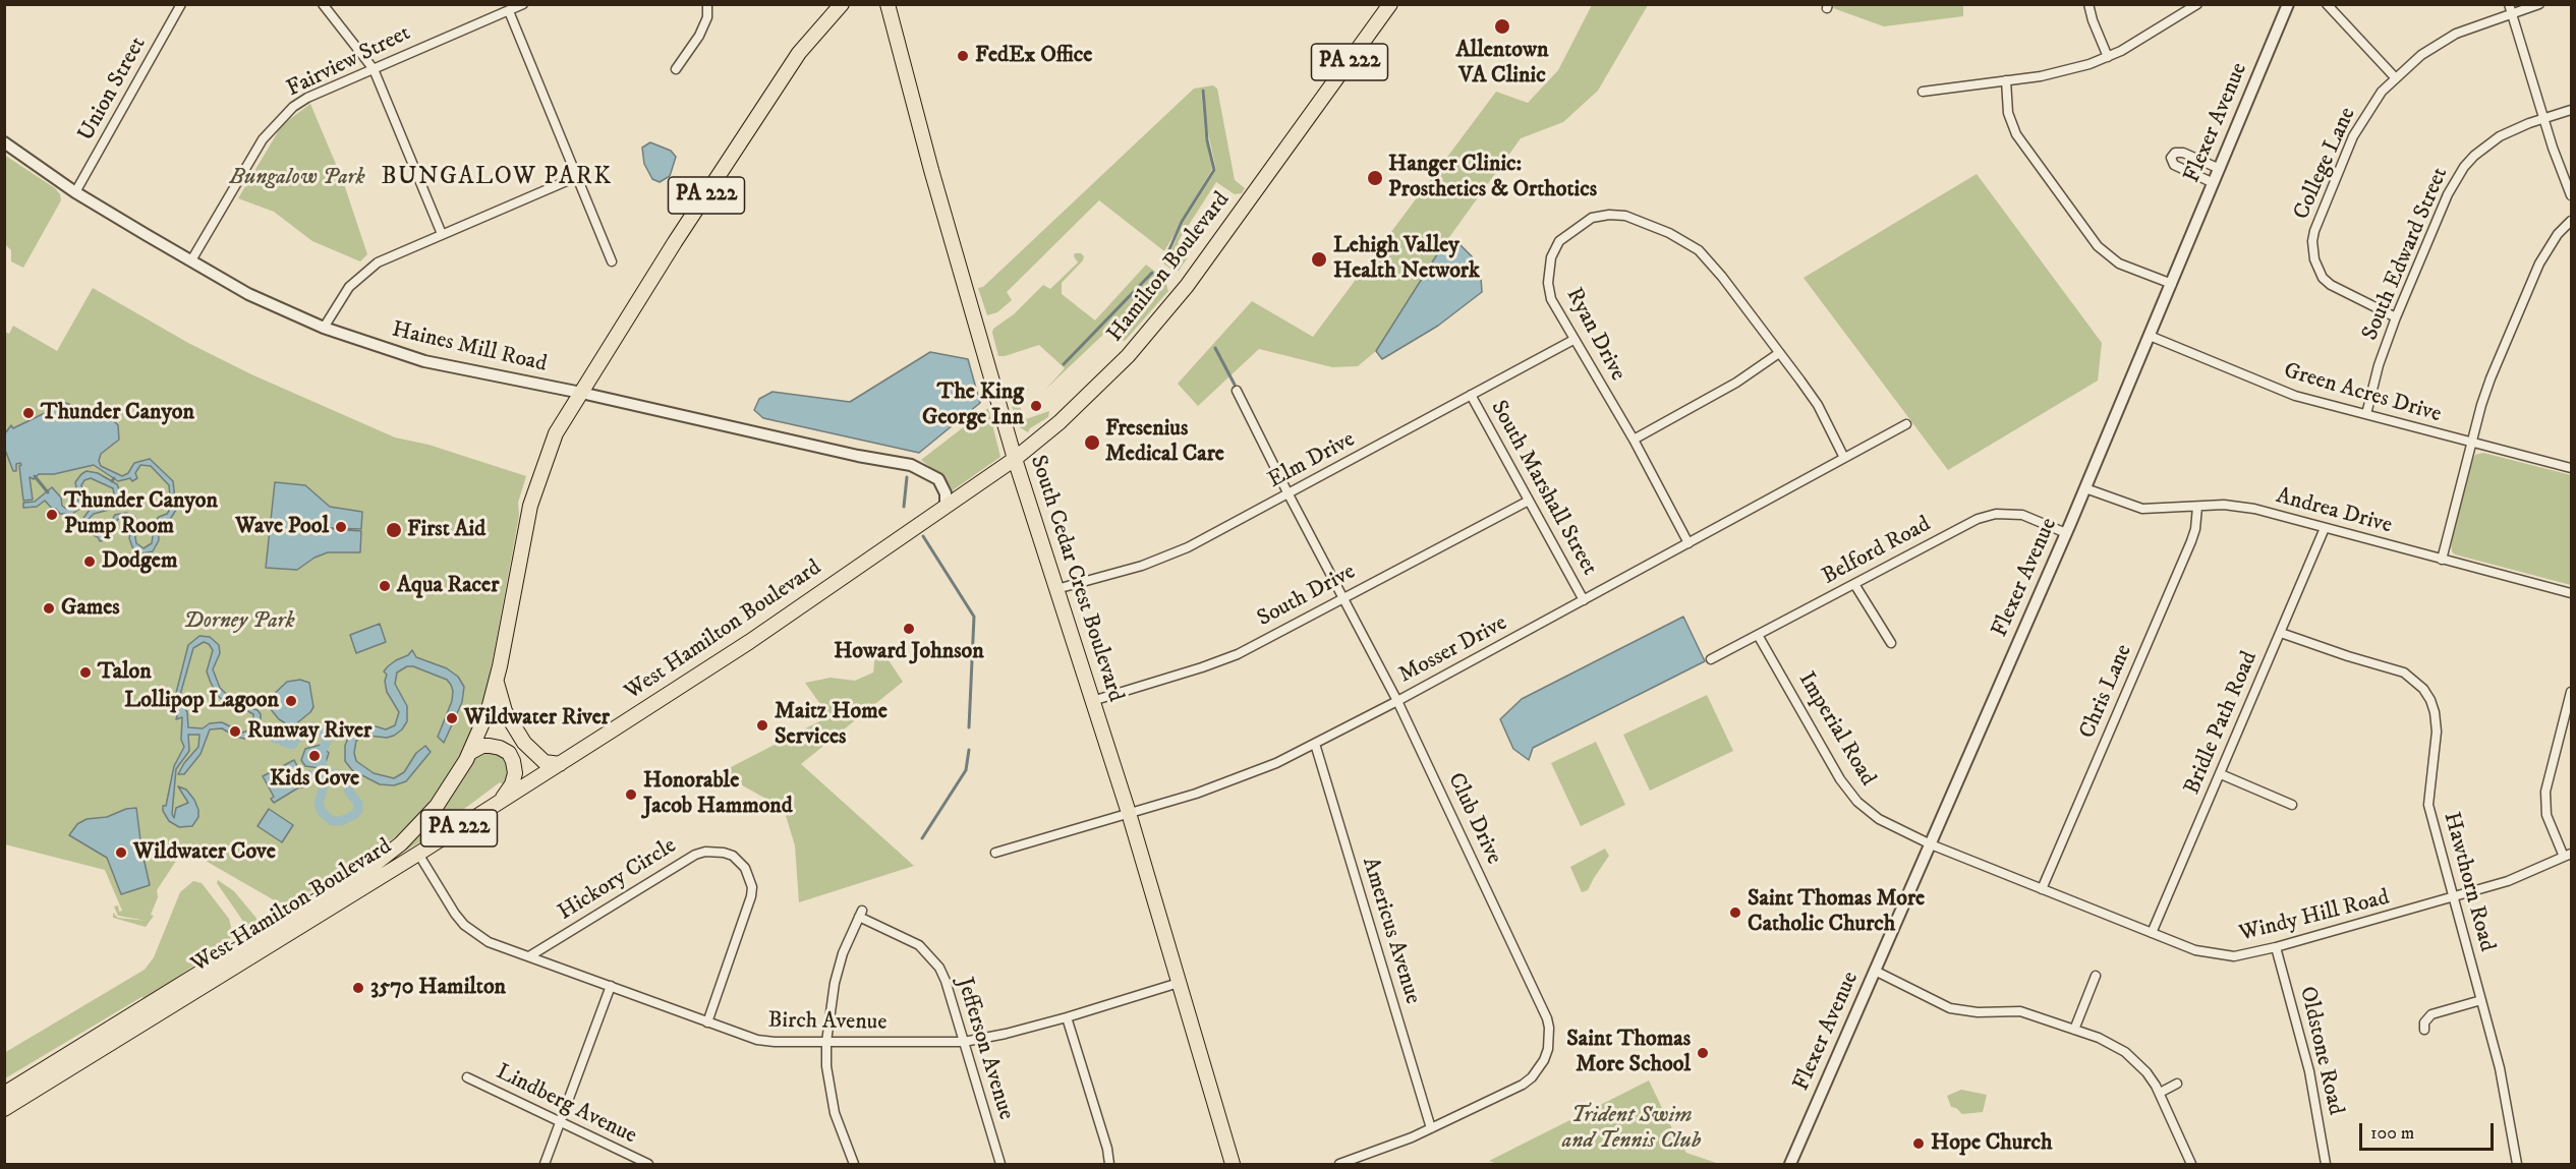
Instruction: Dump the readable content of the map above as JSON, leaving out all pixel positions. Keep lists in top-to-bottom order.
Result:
{
  "streets": {
    "main road": [
      "PA 222",
      "Hamilton Boulevard",
      "South Cedar Crest Boulevard",
      "West Hamilton Boulevard"
    ],
    "street": [
      "Fairview Street",
      "Union Street",
      "Flexer Avenue",
      "College Lane",
      "South Edward Street",
      "Ryan Drive",
      "Haines Mill Road",
      "Green Acres Drive",
      "Elm Drive",
      "South Marshall Street",
      "Andrea Drive",
      "Belford Road",
      "South Drive",
      "Mosser Drive",
      "Chris Lane",
      "Bridle Path Road",
      "Imperial Road",
      "Club Drive",
      "Hickory Circle",
      "Hawthorn Road",
      "Windy Hill Road",
      "Americus Avenue",
      "Birch Avenue",
      "Jefferson Avenue",
      "Oldstone Road",
      "Lindberg Avenue"
    ]
  },
  "crossings": [
    ["Fairview Street", "Haines Mill Road"],
    ["PA 222", "Haines Mill Road"],
    ["PA 222", "West Hamilton Boulevard"],
    ["Union Street", "Haines Mill Road"],
    ["Flexer Avenue", "Green Acres Drive"],
    ["Flexer Avenue", "Andrea Drive"],
    ["Flexer Avenue", "Belford Road"],
    ["Flexer Avenue", "Imperial Road"],
    ["Flexer Avenue", "Windy Hill Road"],
    ["College Lane", "South Edward Street"],
    ["South Edward Street", "Green Acres Drive"],
    ["Hamilton Boulevard", "Haines Mill Road"],
    ["Hamilton Boulevard", "South Cedar Crest Boulevard"],
    ["Hamilton Boulevard", "West Hamilton Boulevard"],
    ["Ryan Drive", "Elm Drive"],
    ["Ryan Drive", "Mosser Drive"],
    ["Elm Drive", "South Marshall Street"],
    ["Elm Drive", "South Cedar Crest Boulevard"],
    ["Elm Drive", "Club Drive"],
    ["South Marshall Street", "South Drive"],
    ["South Marshall Street", "Mosser Drive"],
    ["Andrea Drive", "Chris Lane"],
    ["Andrea Drive", "Bridle Path Road"],
    ["Belford Road", "Imperial Road"],
    ["South Cedar Crest Boulevard", "South Drive"],
    ["South Cedar Crest Boulevard", "Mosser Drive"],
    ["South Cedar Crest Boulevard", "Birch Avenue"],
    ["South Drive", "Club Drive"],
    ["West Hamilton Boulevard", "Birch Avenue"],
    ["Mosser Drive", "Club Drive"],
    ["Mosser Drive", "Americus Avenue"],
    ["Chris Lane", "Windy Hill Road"],
    ["Bridle Path Road", "Hawthorn Road"],
    ["Bridle Path Road", "Windy Hill Road"],
    ["Imperial Road", "Windy Hill Road"],
    ["Club Drive", "Americus Avenue"],
    ["Hickory Circle", "Birch Avenue"],
    ["Hawthorn Road", "Windy Hill Road"],
    ["Windy Hill Road", "Oldstone Road"],
    ["Birch Avenue", "Jefferson Avenue"]
  ],
  "districts": ["BUNGALOW PARK"],
  "parks": ["Bungalow Park", "Dorney Park", "Trident Swim and Tennis Club"],
  "places": [
    "Allentown VA Clinic",
    "FedEx Office",
    "Hanger Clinic: Prosthetics & Orthotics",
    "Lehigh Valley Health Network",
    "The King George Inn",
    "Thunder Canyon",
    "Fresenius Medical Care",
    "Thunder Canyon Pump Room",
    "Wave Pool",
    "First Aid",
    "Dodgem",
    "Aqua Racer",
    "Games",
    "Howard Johnson",
    "Talon",
    "Lollipop Lagoon",
    "Wildwater River",
    "Maitz Home Services",
    "Runway River",
    "Kids Cove",
    "Honorable Jacob Hammond",
    "Wildwater Cove",
    "Saint Thomas More Catholic Church",
    "3570 Hamilton",
    "Saint Thomas More School",
    "Hope Church"
  ],
  "scale_bar": "100 m"
}
